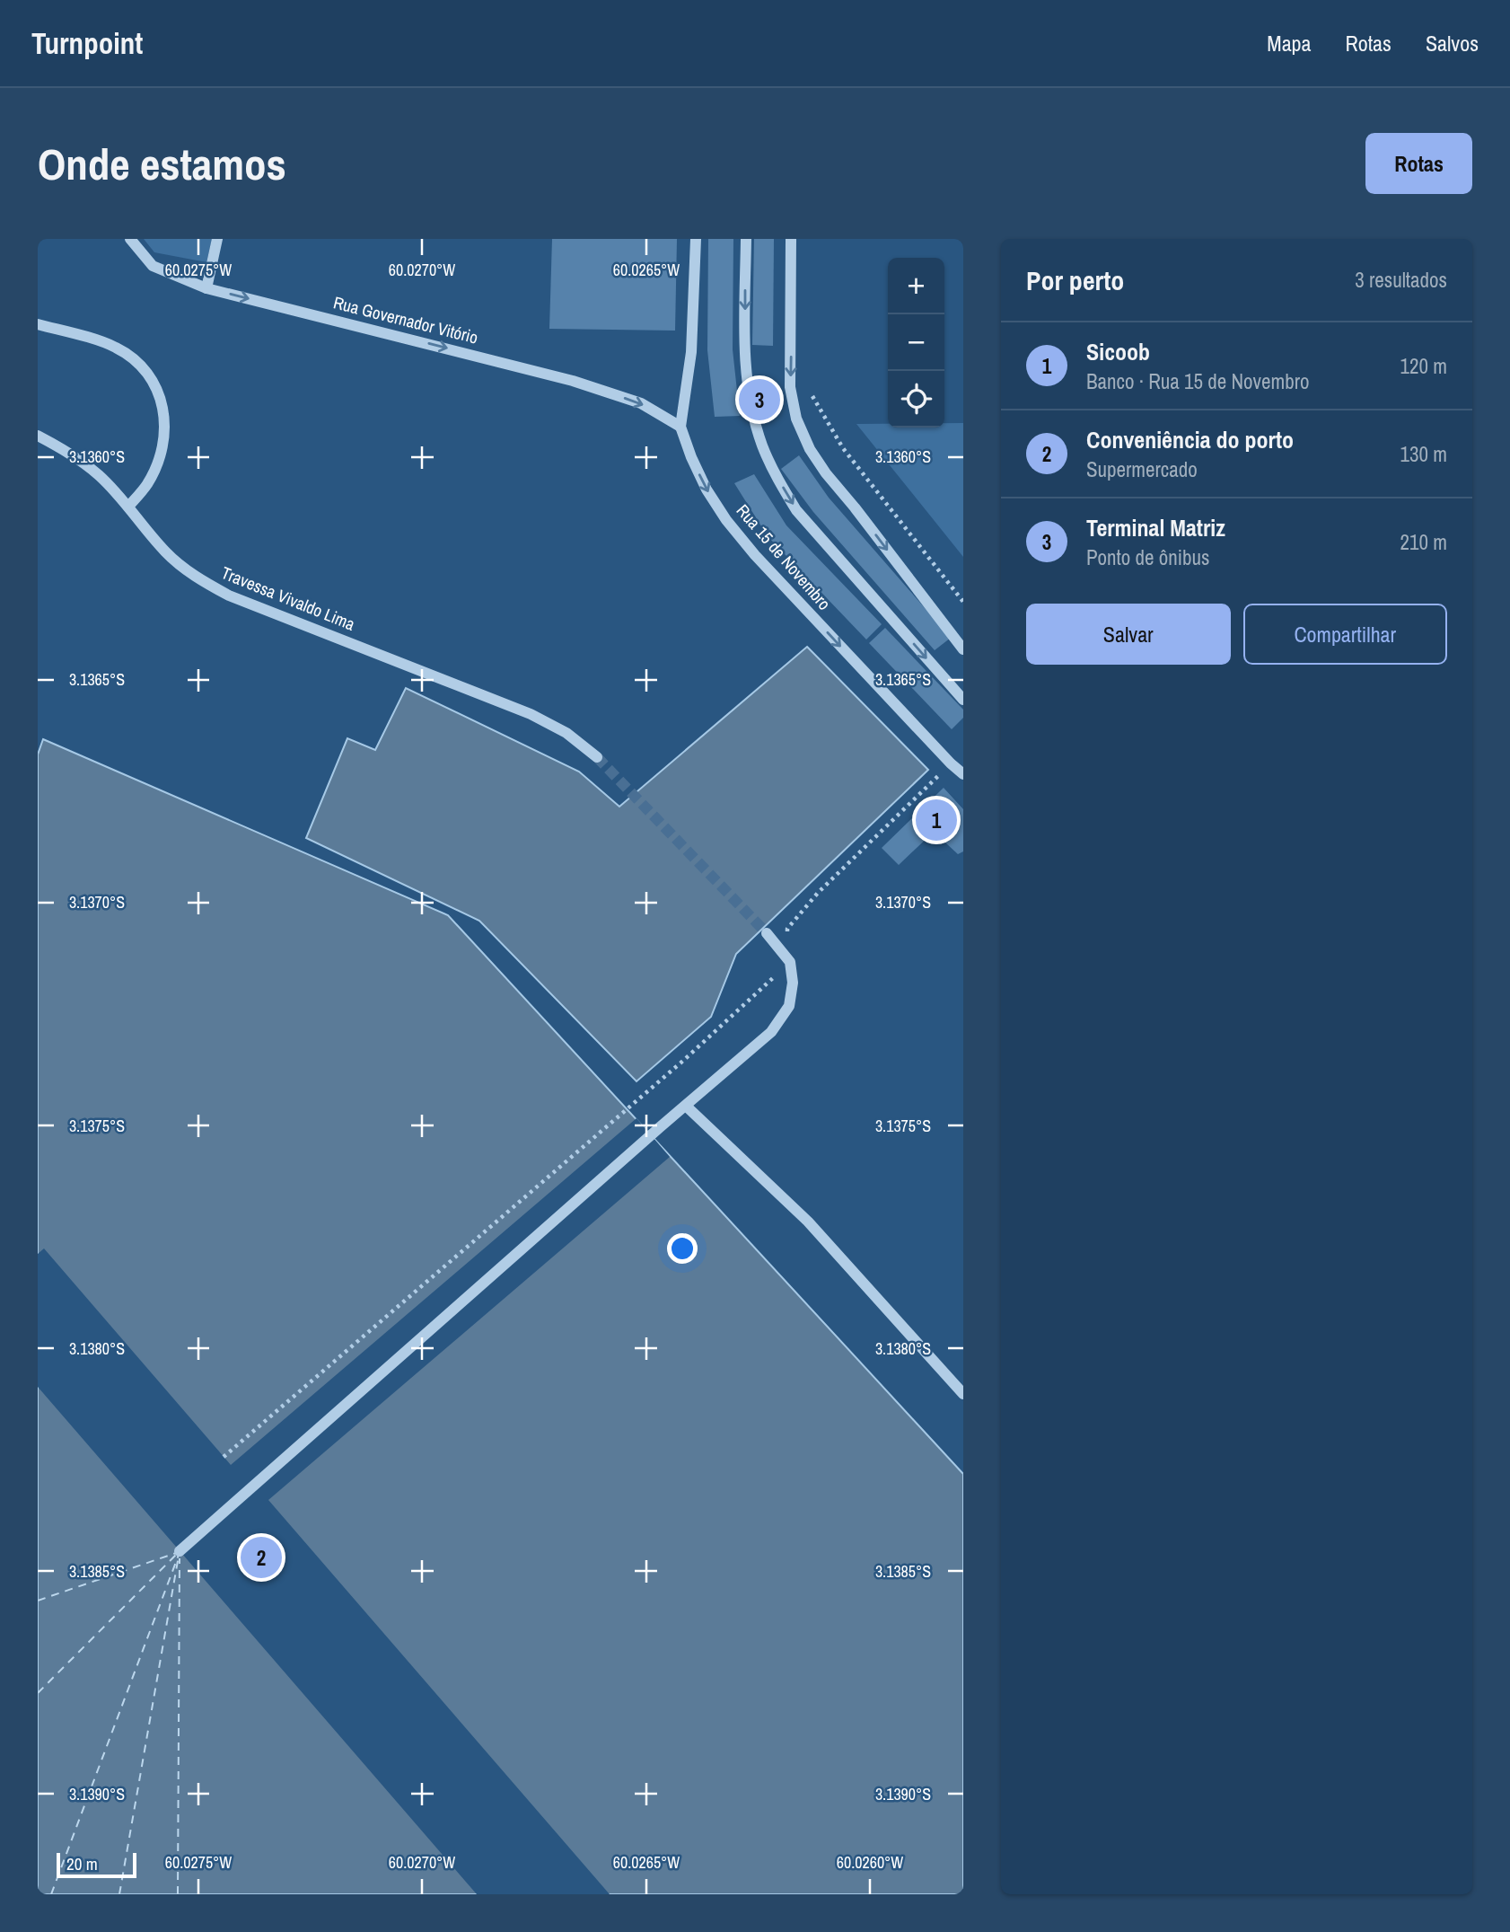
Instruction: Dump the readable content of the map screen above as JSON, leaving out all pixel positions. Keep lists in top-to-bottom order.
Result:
{
  "streets": {
    "street": ["Rua Governador Vitório", "Rua 15 de Novembro", "Travessa Vivaldo Lima"]
  },
  "crossings": [
    ["Rua Governador Vitório", "Rua 15 de Novembro"]
  ],
  "one_way": ["Rua Governador Vitório"],
  "scale_bar": "20 m",
  "page": {
    "header": "Turnpoint",
    "nav": ["Mapa", "Rotas", "Salvos"],
    "buttons": [
      "Rotas",
      ["Salvar", "Compartilhar"]
    ],
    "title": "Onde estamos",
    "heading": ["Por perto", "3 resultados"],
    "map_buttons": ["+", "−"],
    "list": [
      {
        "mark": "1",
        "name": "Sicoob",
        "note": "Banco · Rua 15 de Novembro",
        "value": "120 m"
      },
      {
        "mark": "2",
        "name": "Conveniência do porto",
        "note": "Supermercado",
        "value": "130 m"
      },
      {
        "mark": "3",
        "name": "Terminal Matriz",
        "note": "Ponto de ônibus",
        "value": "210 m"
      }
    ],
    "pins": ["3", "1", "2"],
    "scale": "20 m"
  },
  "coordinates": [
    "60.0275°W",
    "60.0270°W",
    "60.0265°W",
    "3.1360°S",
    "3.1365°S",
    "3.1370°S",
    "3.1375°S",
    "3.1380°S",
    "3.1385°S",
    "3.1390°S",
    "60.0260°W"
  ]
}
